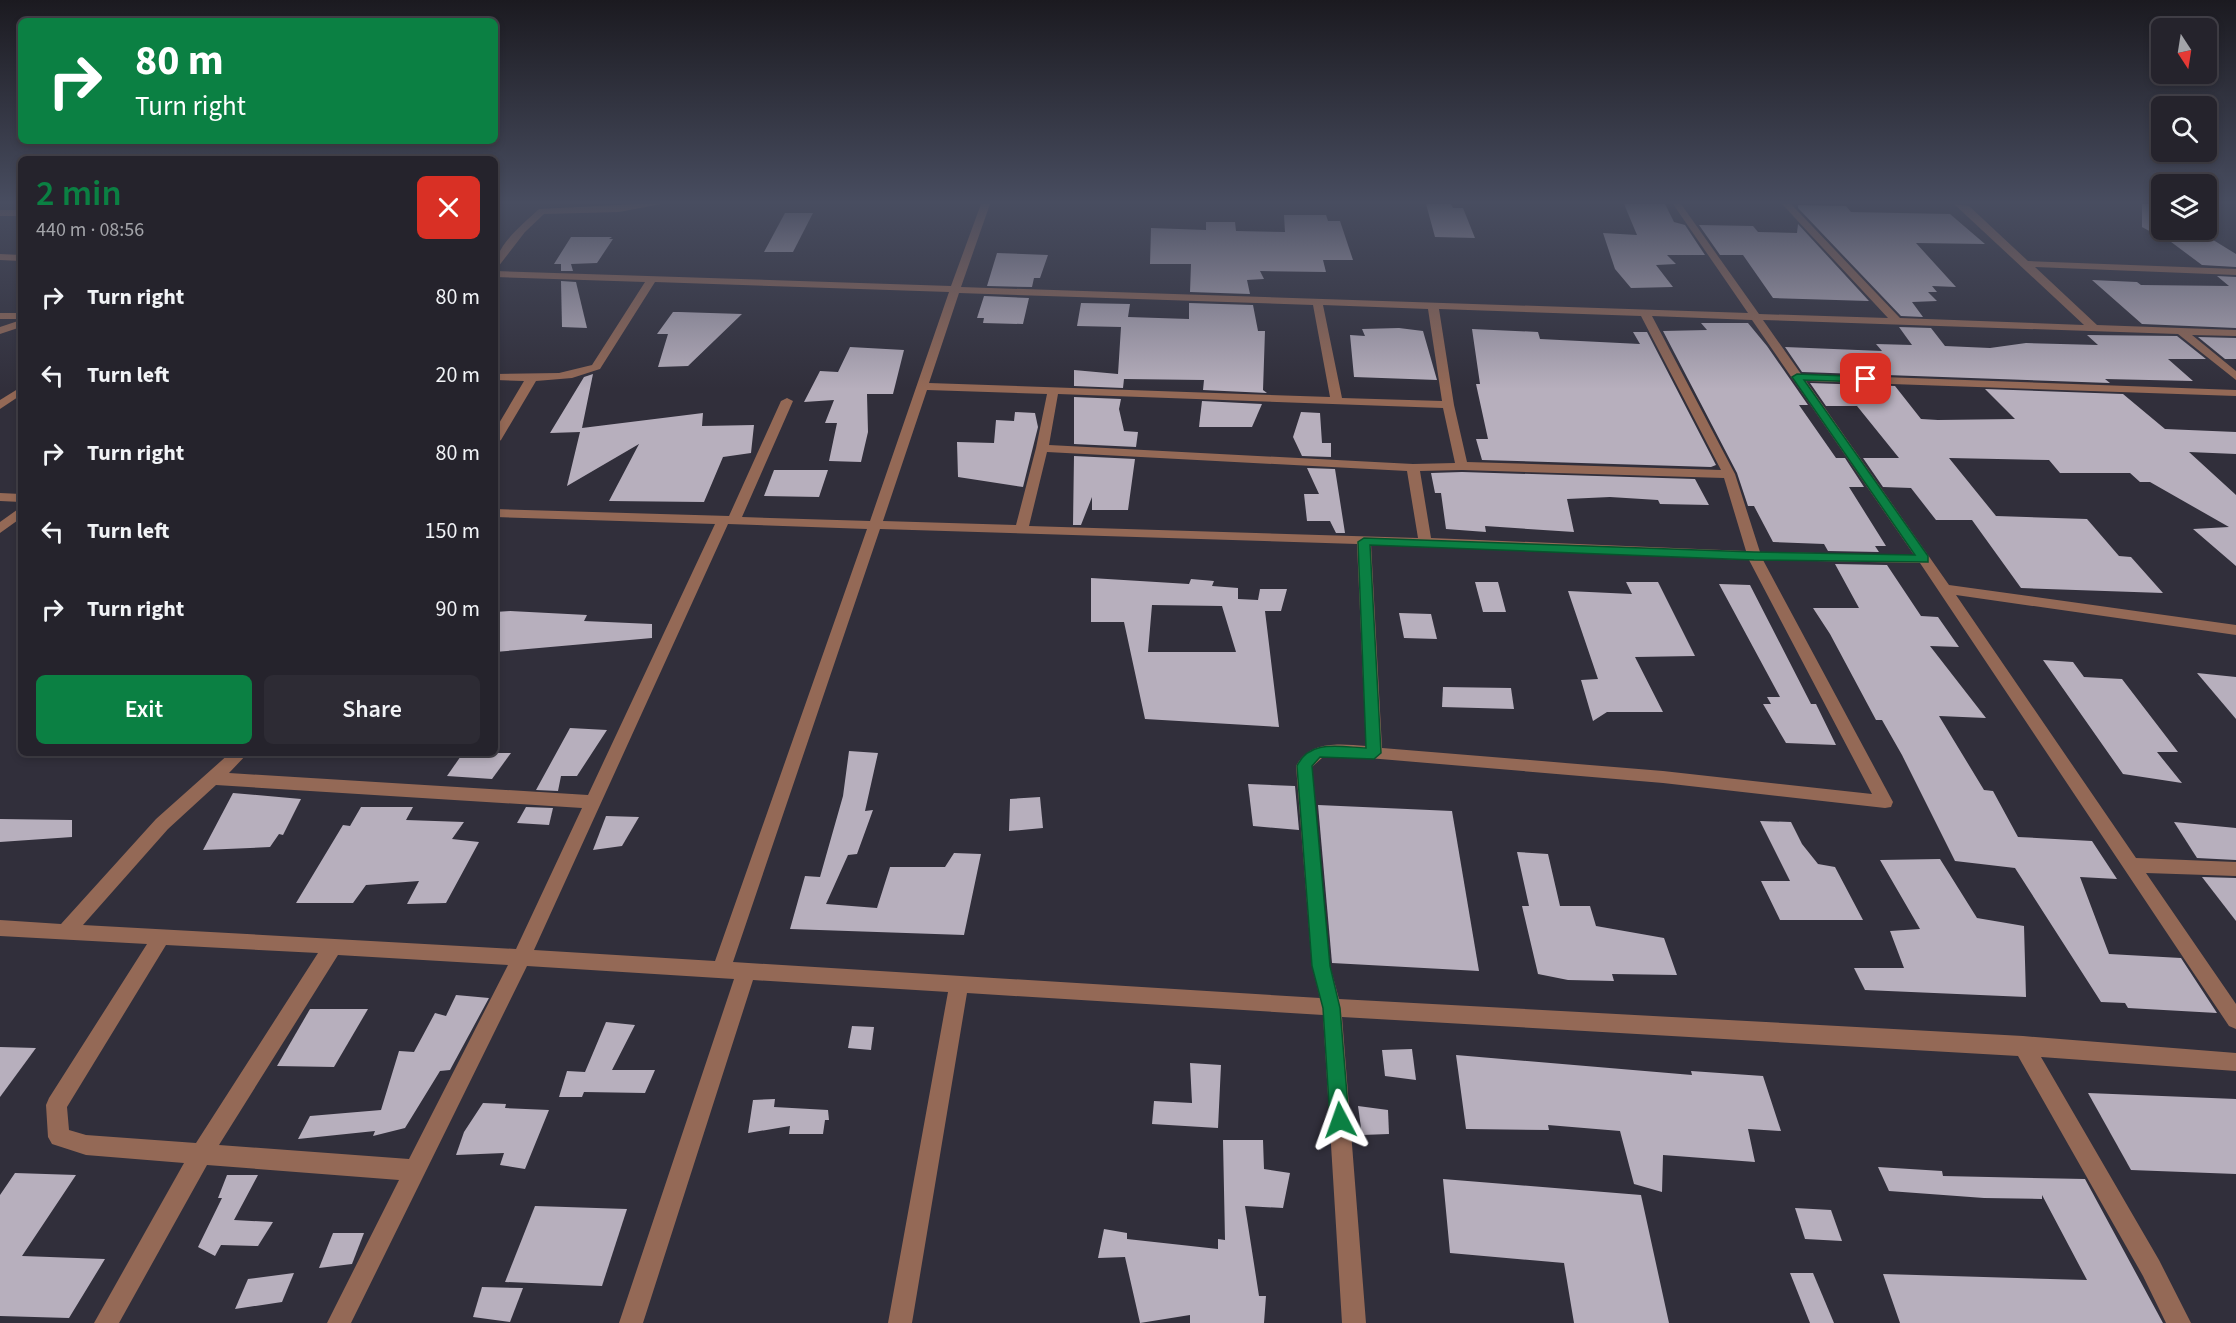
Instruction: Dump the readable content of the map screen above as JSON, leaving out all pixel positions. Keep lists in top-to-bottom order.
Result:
{
  "north": "bottom",
  "page": {
    "turn": ["80 m", "Turn right"],
    "heading": ["2 min", "440 m · 08:56"],
    "list": [
      {
        "name": "Turn right",
        "value": "80 m"
      },
      {
        "name": "Turn left",
        "value": "20 m"
      },
      {
        "name": "Turn right",
        "value": "80 m"
      },
      {
        "name": "Turn left",
        "value": "150 m"
      },
      {
        "name": "Turn right",
        "value": "90 m"
      }
    ],
    "buttons": ["Exit", "Share"]
  }
}
